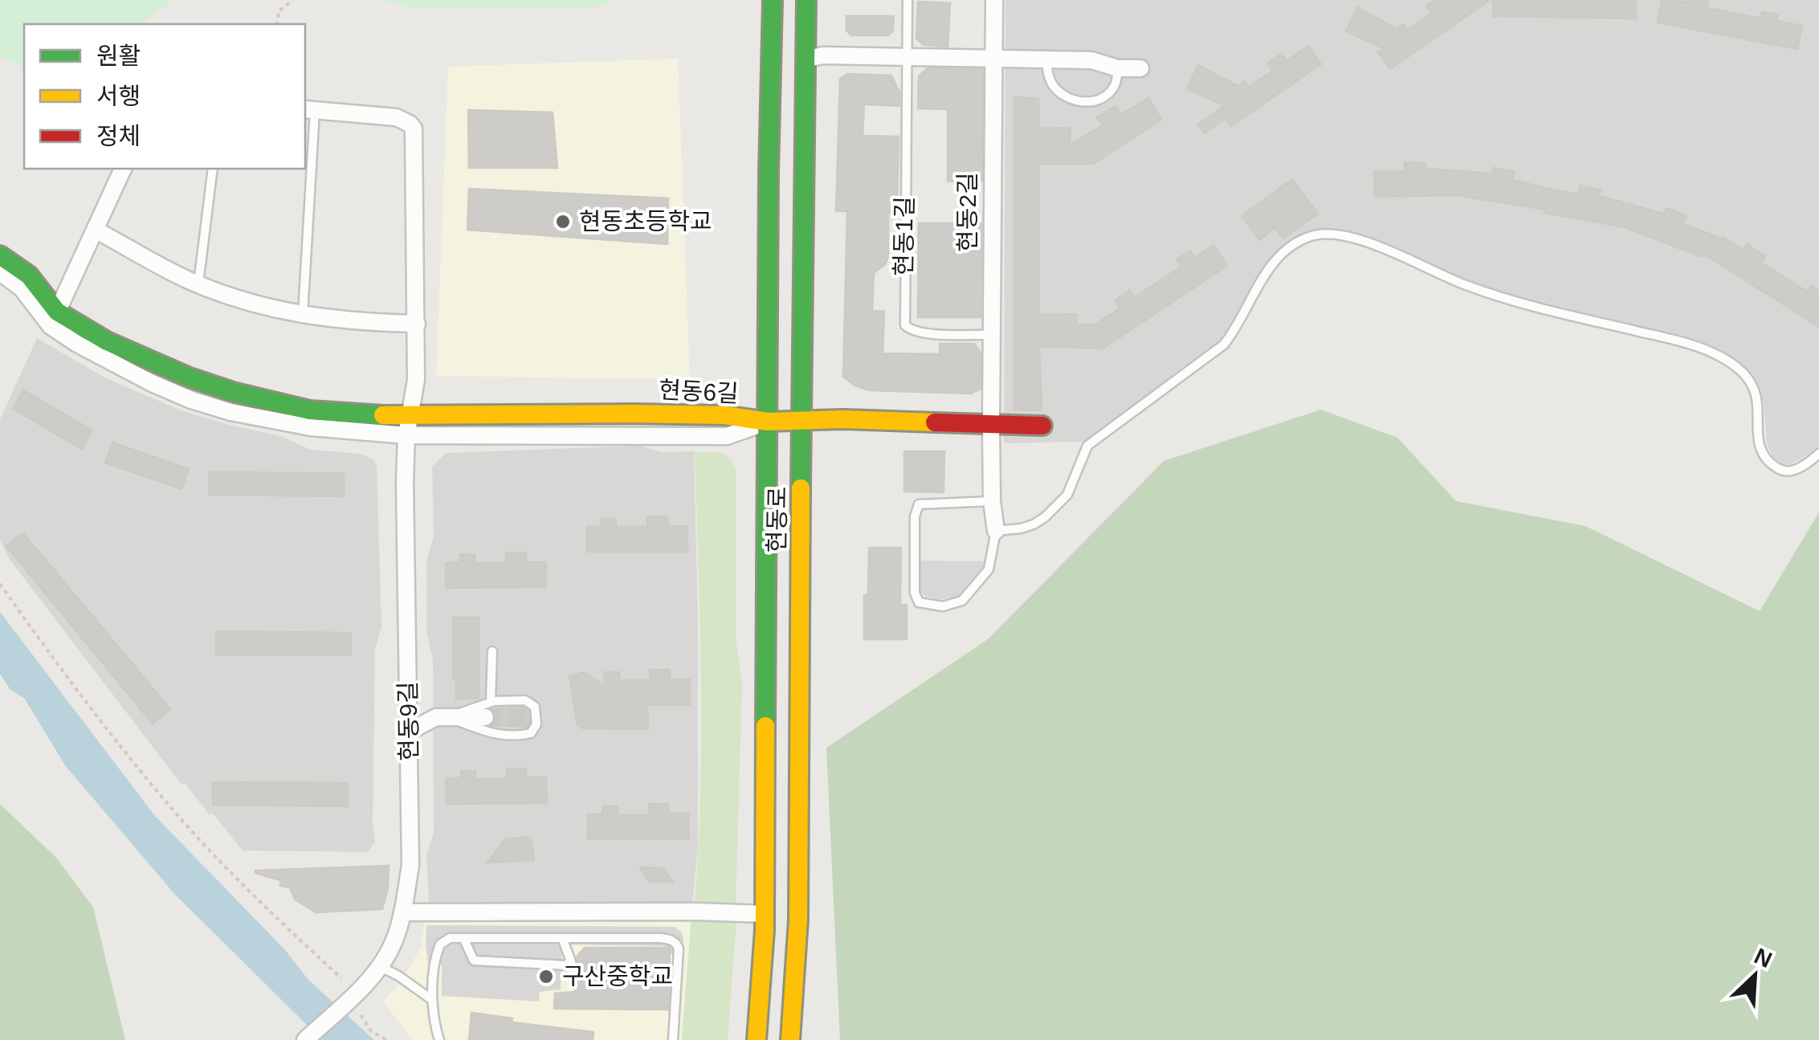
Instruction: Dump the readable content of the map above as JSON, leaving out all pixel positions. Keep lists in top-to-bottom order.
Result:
{
  "streets": {
    "main road": ["현동6길", "현동로"],
    "street": ["현동2길", "현동9길"],
    "lane": ["현동1길"]
  },
  "crossings": [
    ["현동2길", "현동1길"],
    ["현동6길", "현동로"],
    ["현동6길", "현동9길"]
  ],
  "places": ["현동초등학교", "구산중학교"],
  "legend": ["원활", "서행", "정체"],
  "north": "top right"
}
